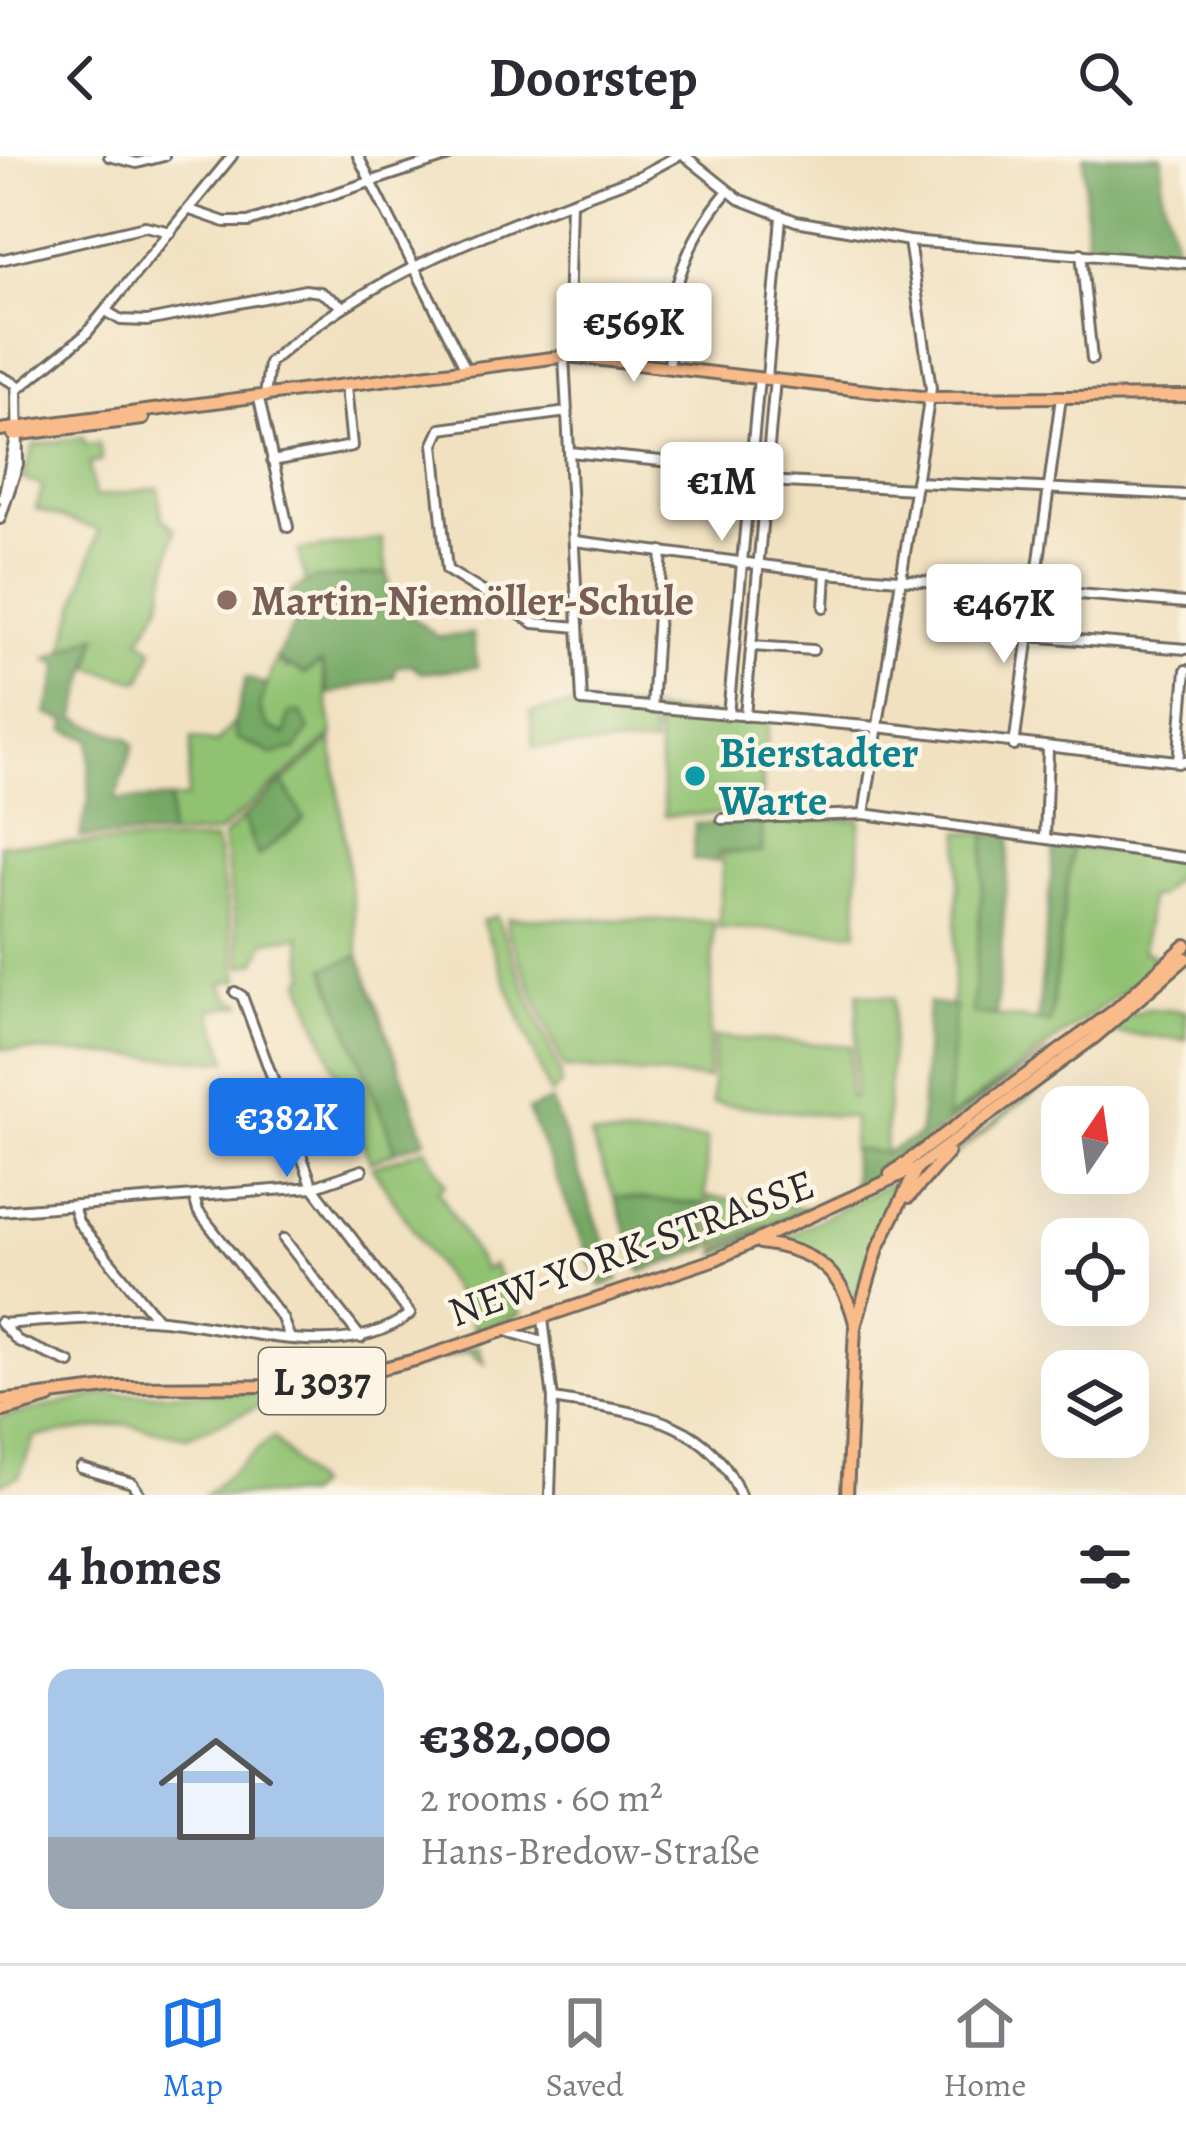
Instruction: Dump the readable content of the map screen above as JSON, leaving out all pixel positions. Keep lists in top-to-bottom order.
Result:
{
  "streets": {
    "main road": ["NEW-YORK-STRASSE", "L 3037"]
  },
  "crossings": [
    ["NEW-YORK-STRASSE", "L 3037"]
  ],
  "places": ["Martin-Niemöller-Schule", "Bierstadter Warte"],
  "north": "top",
  "page": {
    "header": "Doorstep",
    "price": [
      "€569K",
      "€1M",
      "€467K",
      "€382K"
    ],
    "heading": "4 homes",
    "list": [
      {
        "name": "€382,000",
        "note": "2 rooms · 60 m² · Hans-Bredow-Straße"
      }
    ],
    "tabs": ["Map", "Saved", "Home"]
  }
}
